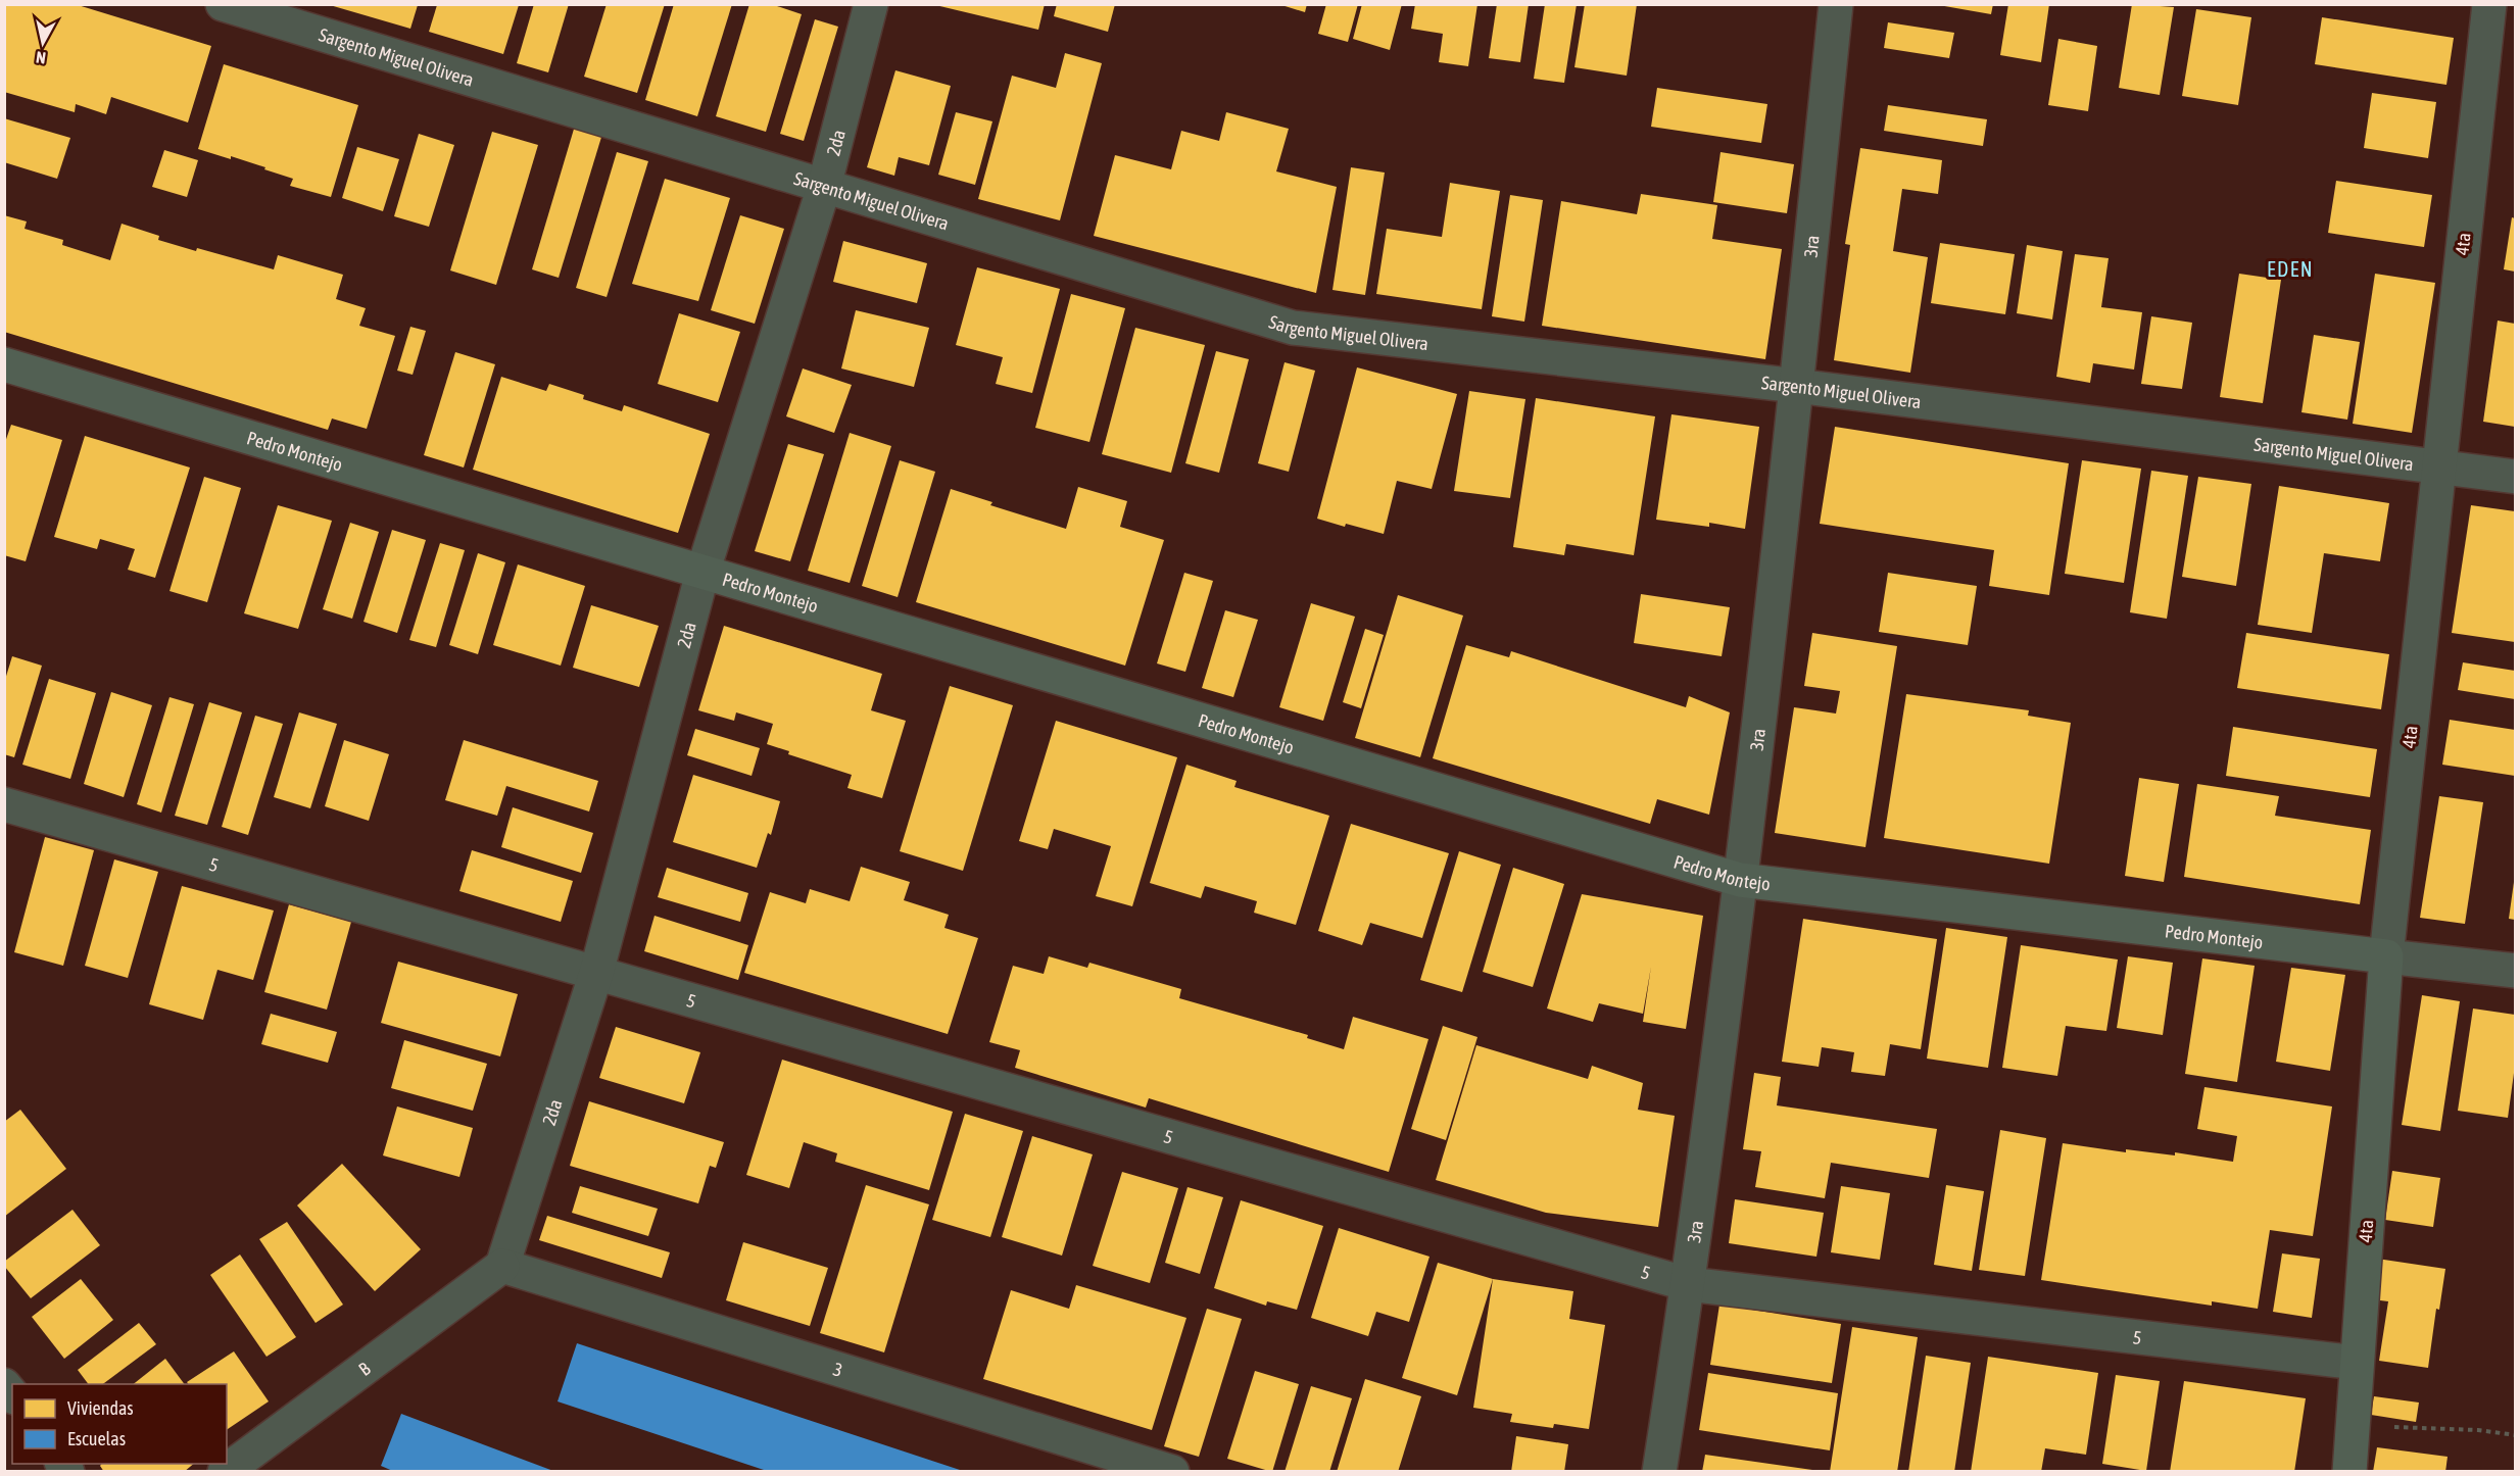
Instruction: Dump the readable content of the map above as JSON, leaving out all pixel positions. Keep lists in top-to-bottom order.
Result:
{
  "streets": {
    "street": [
      "Sargento Miguel Olivera",
      "2da",
      "4ta",
      "3ra",
      "Pedro Montejo",
      "5",
      "B",
      "3"
    ]
  },
  "crossings": [
    ["Sargento Miguel Olivera", "2da"],
    ["Sargento Miguel Olivera", "4ta"],
    ["Sargento Miguel Olivera", "3ra"],
    ["2da", "Pedro Montejo"],
    ["2da", "5"],
    ["2da", "B"],
    ["2da", "3"],
    ["4ta", "Pedro Montejo"],
    ["4ta", "5"],
    ["3ra", "Pedro Montejo"],
    ["3ra", "5"],
    ["B", "3"]
  ],
  "districts": ["EDEN"],
  "legend": ["Viviendas", "Escuelas"],
  "north": "bottom"
}
